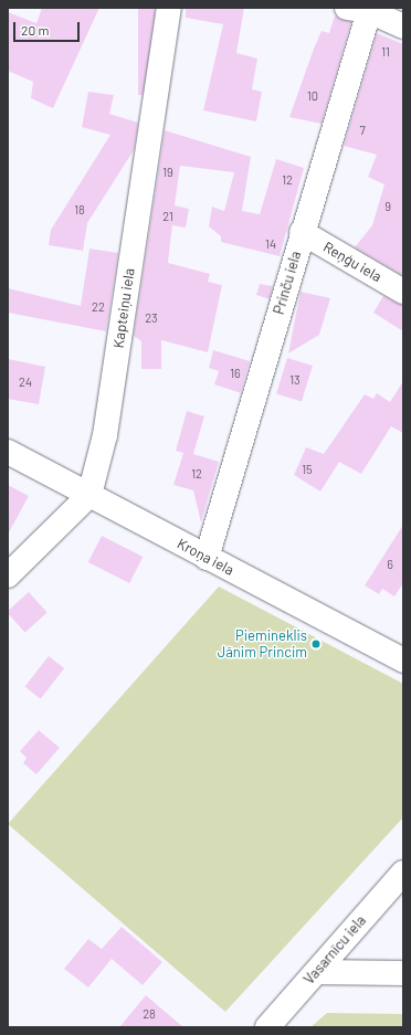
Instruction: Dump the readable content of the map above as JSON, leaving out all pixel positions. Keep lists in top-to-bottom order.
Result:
{
  "streets": {
    "street": [
      "Reņģu iela",
      "Prinču iela",
      "Kapteiņu iela",
      "Kroņa iela",
      "Vasarnīcu iela"
    ]
  },
  "crossings": [
    ["Reņģu iela", "Prinču iela"],
    ["Prinču iela", "Kroņa iela"],
    ["Kapteiņu iela", "Kroņa iela"]
  ],
  "places": ["Piemineklis Jānim Princim"],
  "house_numbers": [
    "11",
    "10",
    "7",
    "19",
    "12",
    "9",
    "18",
    "21",
    "14",
    "22",
    "23",
    "16",
    "13",
    "24",
    "15",
    "12",
    "6",
    "28"
  ],
  "scale_bar": "20 m"
}
